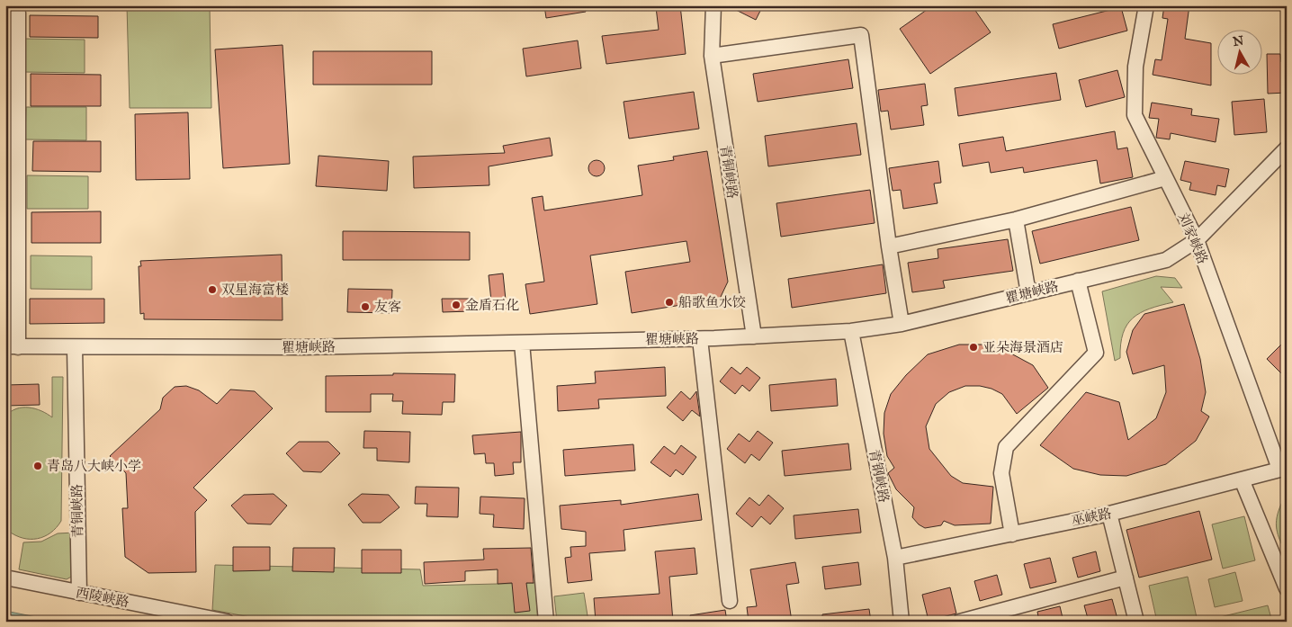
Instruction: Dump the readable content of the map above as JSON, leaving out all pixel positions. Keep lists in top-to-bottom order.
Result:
{
  "streets": {
    "street": [
      "青铜峡路",
      "刘家峡路",
      "瞿塘峡路",
      "青钢峡路",
      "巫峡路",
      "西陵峡路"
    ]
  },
  "crossings": [
    ["青铜峡路", "瞿塘峡路"],
    ["青铜峡路", "西陵峡路"],
    ["刘家峡路", "瞿塘峡路"],
    ["刘家峡路", "巫峡路"],
    ["瞿塘峡路", "青钢峡路"],
    ["青钢峡路", "巫峡路"]
  ],
  "places": [
    "双星海富楼",
    "船歌鱼水饺",
    "金盾石化",
    "友客",
    "亚朵海景酒店",
    "青岛八大峡小学"
  ],
  "north": "top"
}
